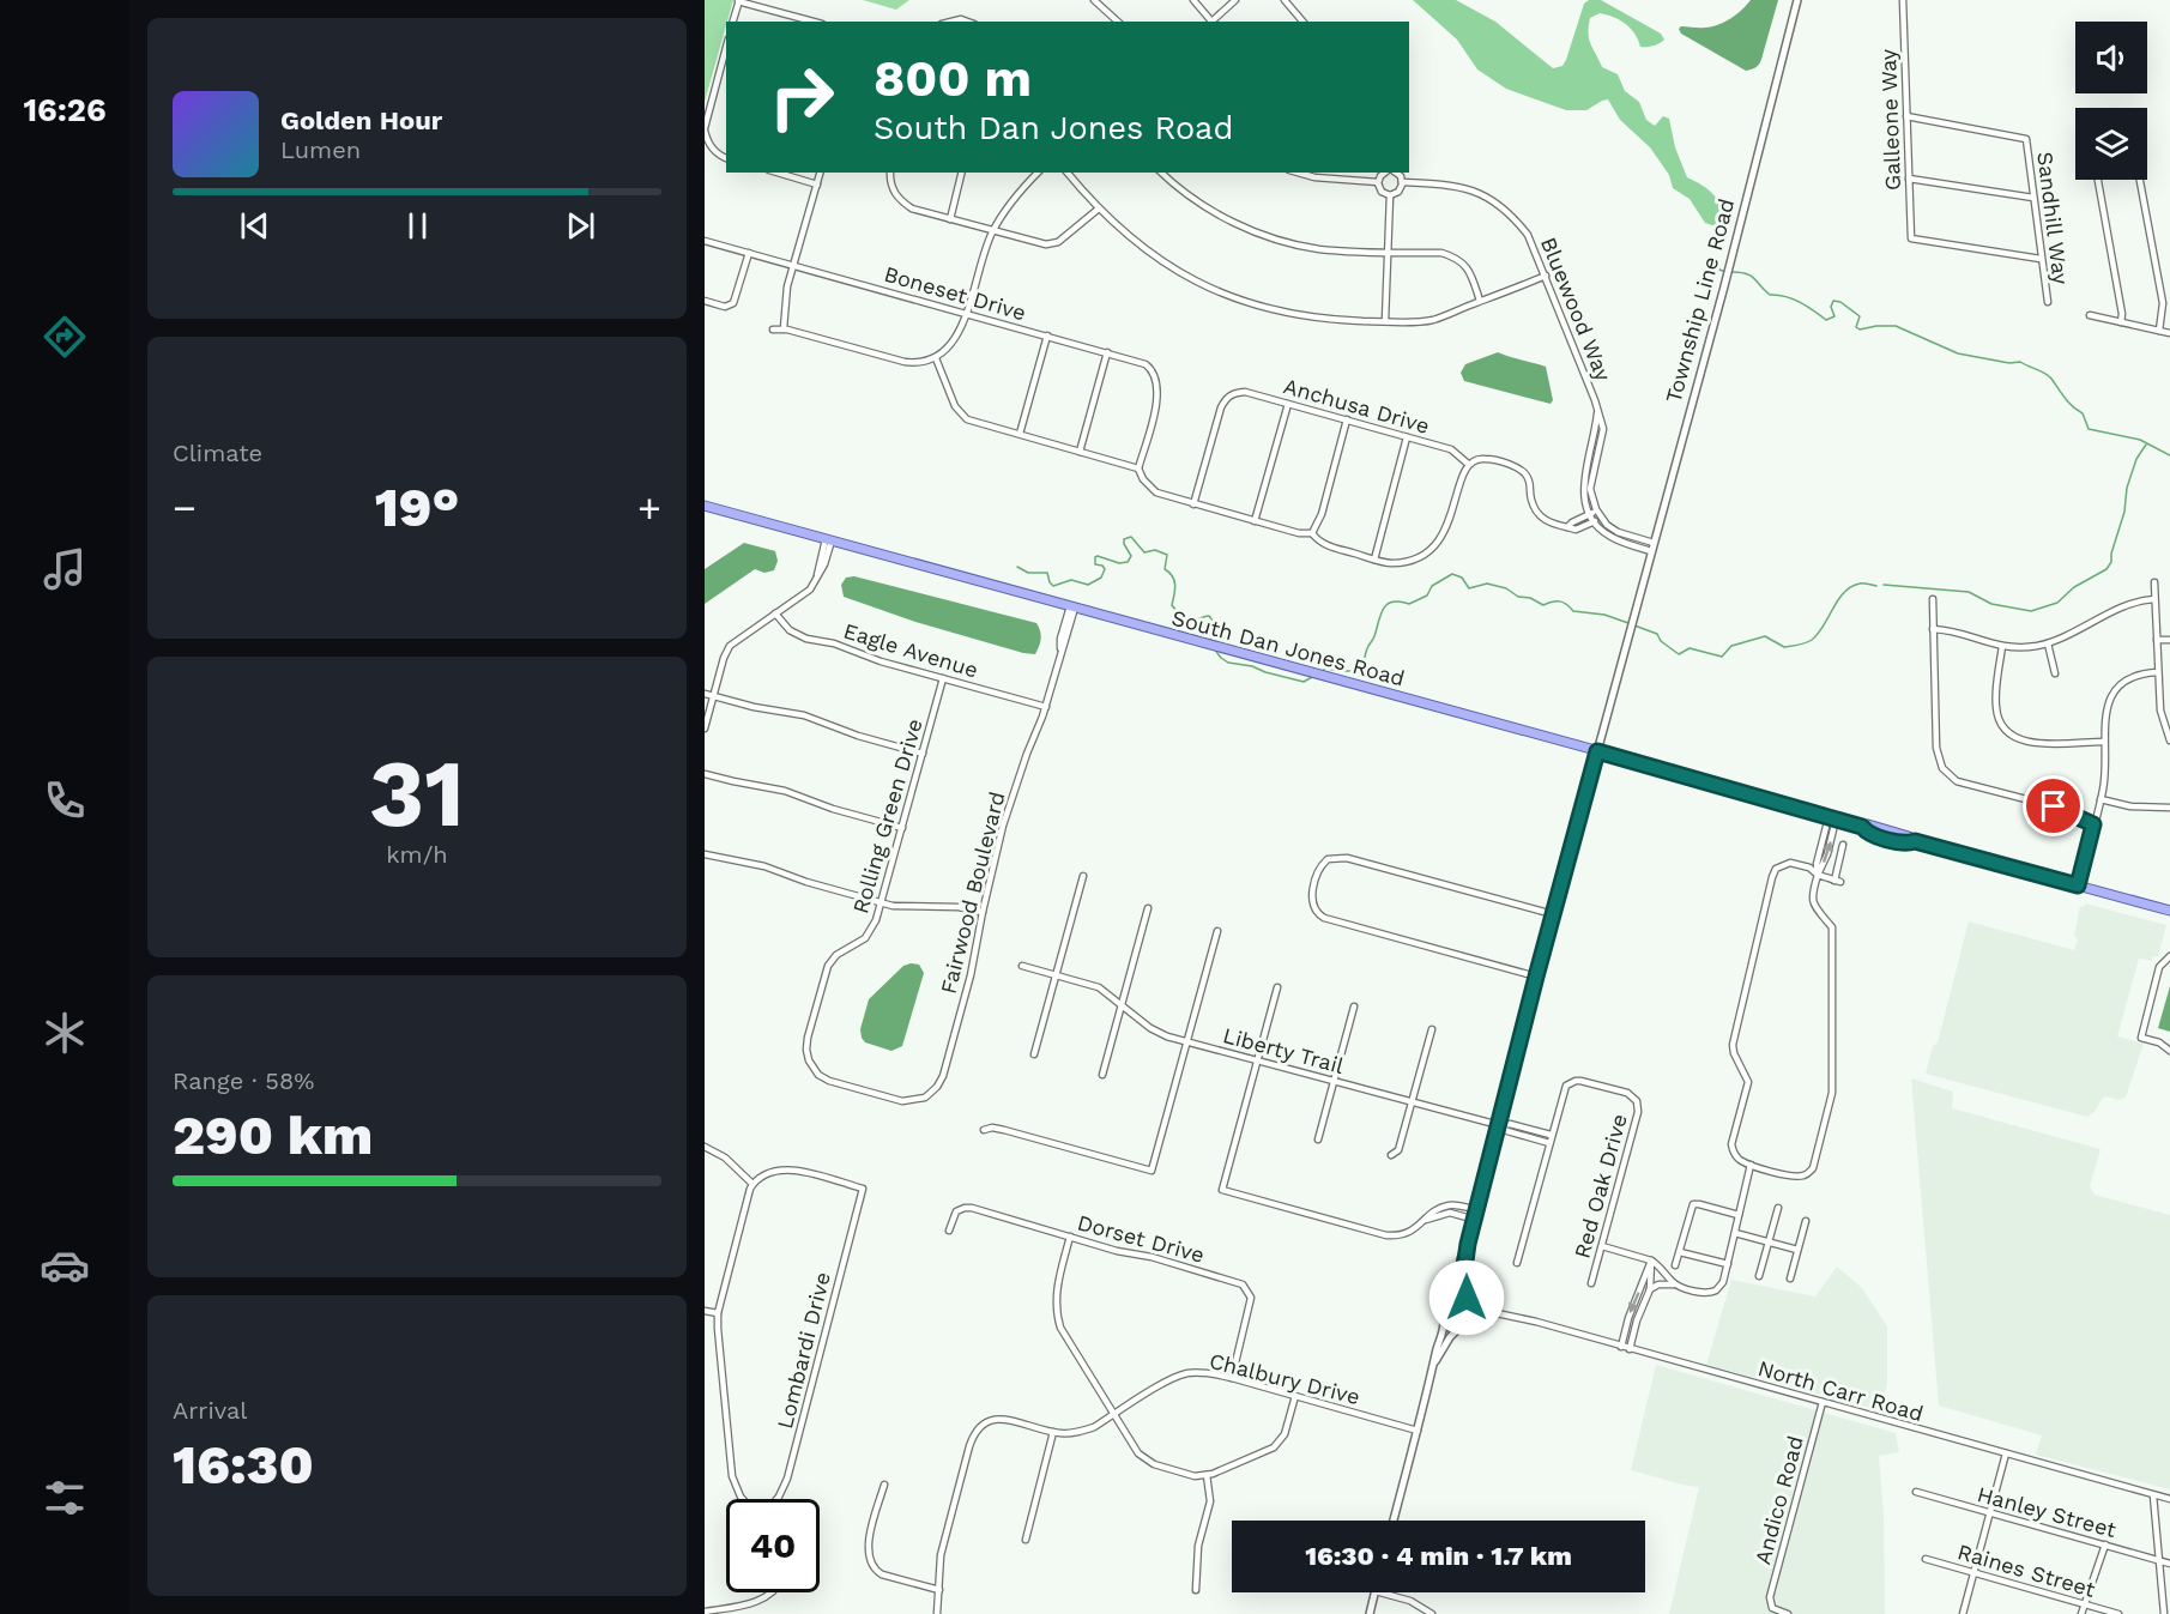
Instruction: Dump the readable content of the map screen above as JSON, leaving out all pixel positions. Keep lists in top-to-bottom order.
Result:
{
  "streets": {
    "main road": ["South Dan Jones Road"],
    "street": [
      "Galleone Way",
      "Sandhill Way",
      "Boneset Drive",
      "Township Line Road",
      "Bluewood Way",
      "Anchusa Drive",
      "Eagle Avenue",
      "Rolling Green Drive",
      "Fairwood Boulevard",
      "Liberty Trail",
      "Red Oak Drive",
      "Dorset Drive",
      "Lombardi Drive",
      "Chalbury Drive",
      "North Carr Road",
      "Andico Road",
      "Hanley Street",
      "Raines Street"
    ]
  },
  "crossings": [
    ["Galleone Way", "Sandhill Way"],
    ["Township Line Road", "Bluewood Way"],
    ["Township Line Road", "South Dan Jones Road"],
    ["Township Line Road", "Liberty Trail"],
    ["South Dan Jones Road", "Fairwood Boulevard"],
    ["Eagle Avenue", "Rolling Green Drive"],
    ["Eagle Avenue", "Fairwood Boulevard"],
    ["Rolling Green Drive", "Fairwood Boulevard"],
    ["Liberty Trail", "Red Oak Drive"],
    ["Dorset Drive", "Chalbury Drive"],
    ["North Carr Road", "Andico Road"]
  ],
  "page": {
    "tabs": "16:26",
    "turn": ["800 m", "South Dan Jones Road"],
    "song": ["Golden Hour", "Lumen"],
    "tile": [
      "Climate",
      ["31", "km/h"],
      ["Range · 58%", "290 km"],
      ["Arrival", "16:30"]
    ],
    "heat": ["−", "19°", "+"],
    "limit": "40",
    "trip": "16:30 · 4 min · 1.7 km"
  }
}
